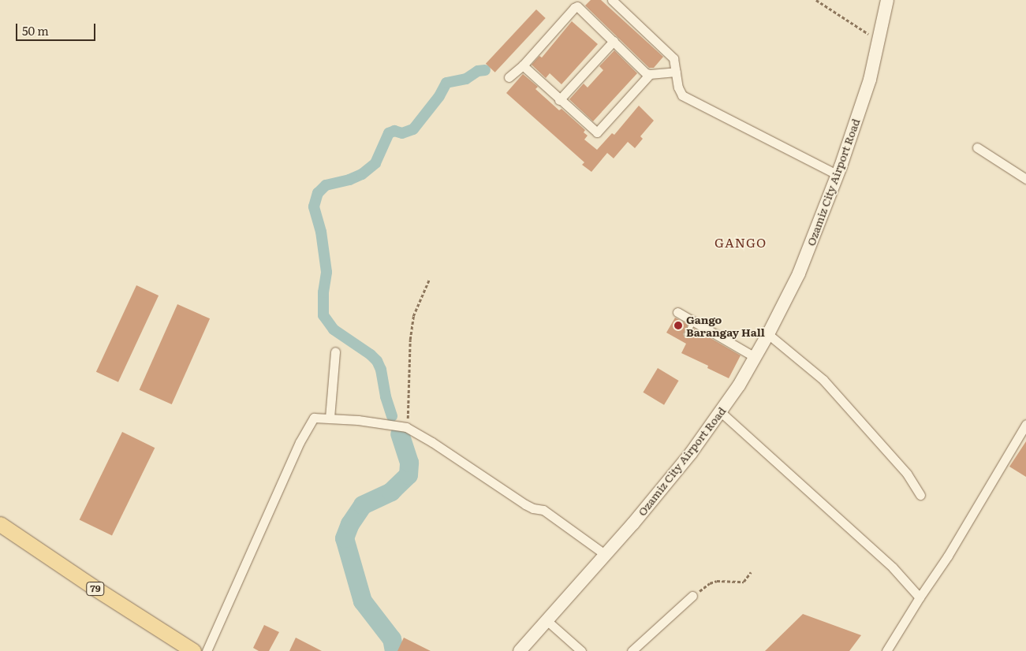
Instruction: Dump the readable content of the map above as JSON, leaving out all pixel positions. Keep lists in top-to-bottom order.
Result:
{
  "streets": {
    "main road": ["Ozamiz City Airport Road", "79"]
  },
  "districts": ["GANGO"],
  "places": ["Gango Barangay Hall"],
  "scale_bar": "50 m"
}
